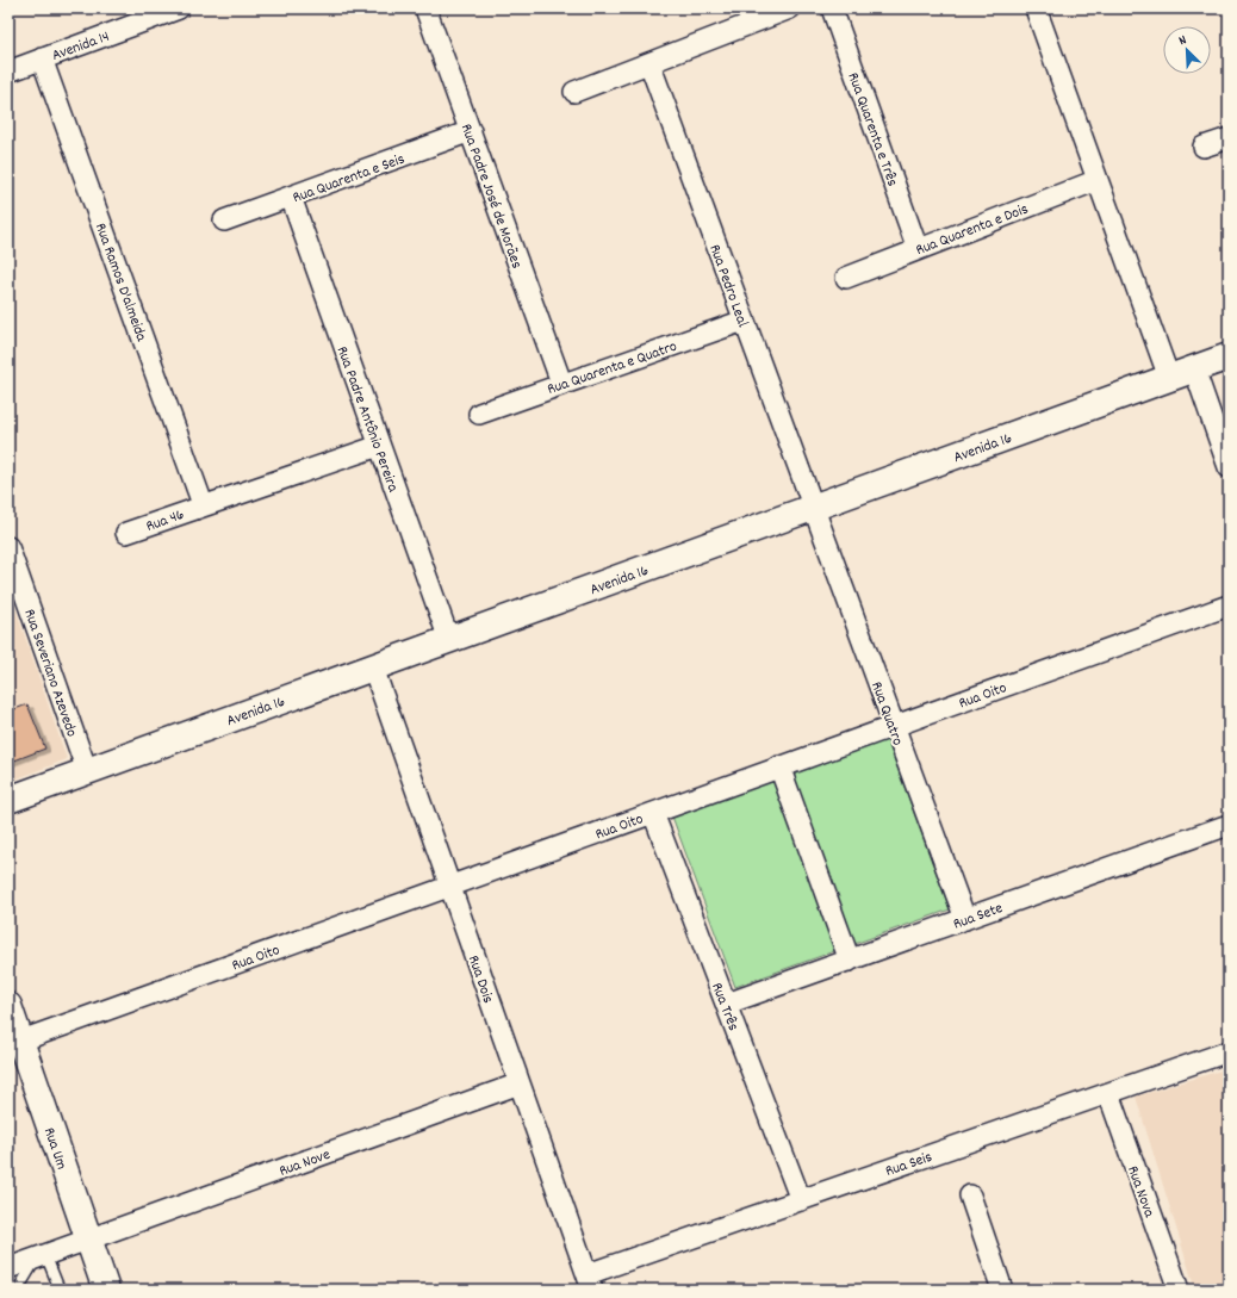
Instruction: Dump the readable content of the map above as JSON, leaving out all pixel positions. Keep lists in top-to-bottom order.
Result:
{
  "streets": {
    "street": [
      "Avenida 14",
      "Rua Quarenta e Três",
      "Rua Quarenta e Seis",
      "Rua Padre José de Morães",
      "Rua Quarenta e Dois",
      "Rua Ramos D'almeida",
      "Rua Pedro Leal",
      "Rua Quarenta e Quatro",
      "Rua Padre Antônio Pereira",
      "Avenida 16",
      "Rua 46",
      "Rua Severiano Azevedo",
      "Rua Oito",
      "Rua Quatro",
      "Rua Sete",
      "Rua Dois",
      "Rua Três",
      "Rua Um",
      "Rua Nove",
      "Rua Seis",
      "Rua Nova"
    ]
  },
  "crossings": [
    ["Avenida 14", "Rua Ramos D'almeida"],
    ["Rua Quarenta e Três", "Rua Quarenta e Dois"],
    ["Rua Quarenta e Seis", "Rua Padre José de Morães"],
    ["Rua Quarenta e Seis", "Rua Padre Antônio Pereira"],
    ["Rua Padre José de Morães", "Rua Quarenta e Quatro"],
    ["Rua Ramos D'almeida", "Rua 46"],
    ["Rua Pedro Leal", "Rua Quarenta e Quatro"],
    ["Rua Pedro Leal", "Avenida 16"],
    ["Rua Pedro Leal", "Rua Quatro"],
    ["Rua Padre Antônio Pereira", "Avenida 16"],
    ["Avenida 16", "Rua Severiano Azevedo"],
    ["Avenida 16", "Rua Quatro"],
    ["Avenida 16", "Rua Dois"],
    ["Rua Oito", "Rua Quatro"],
    ["Rua Oito", "Rua Dois"],
    ["Rua Oito", "Rua Três"],
    ["Rua Oito", "Rua Um"],
    ["Rua Quatro", "Rua Sete"],
    ["Rua Sete", "Rua Três"],
    ["Rua Dois", "Rua Nove"],
    ["Rua Dois", "Rua Seis"],
    ["Rua Três", "Rua Seis"],
    ["Rua Um", "Rua Nove"],
    ["Rua Seis", "Rua Nova"]
  ],
  "north": "top left"
}
